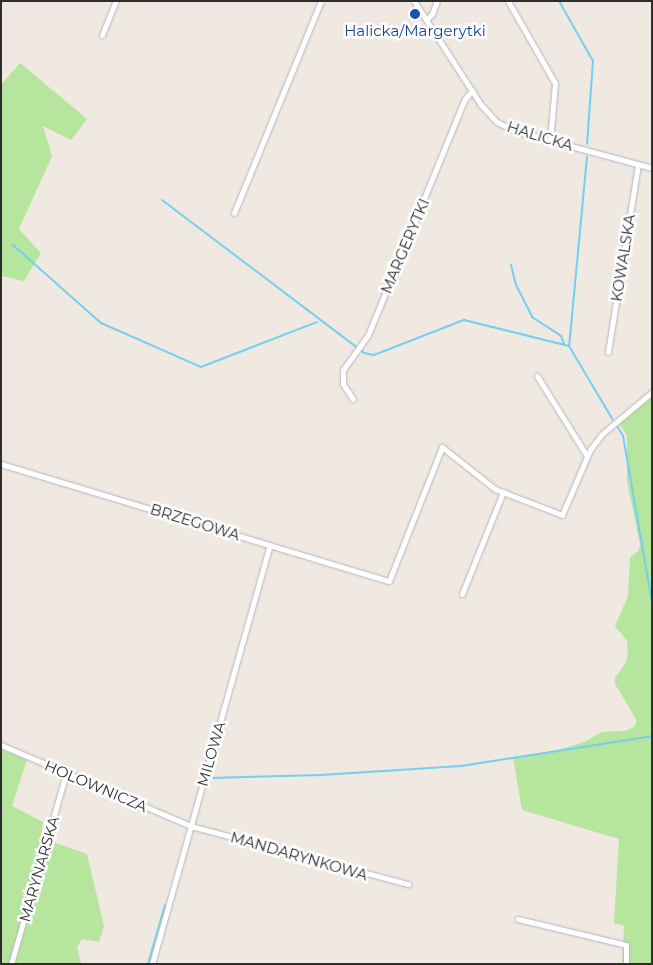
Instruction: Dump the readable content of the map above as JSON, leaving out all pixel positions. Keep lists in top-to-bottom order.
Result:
{
  "streets": {
    "street": [
      "HALICKA",
      "MARGERYTKI",
      "KOWALSKA",
      "BRZEGOWA",
      "MILOWA",
      "HOLOWNICZA",
      "MANDARYNKOWA",
      "MARYNARSKA"
    ]
  },
  "crossings": [
    ["HALICKA", "MARGERYTKI"],
    ["HALICKA", "KOWALSKA"],
    ["BRZEGOWA", "MILOWA"],
    ["MILOWA", "HOLOWNICZA"],
    ["MILOWA", "MANDARYNKOWA"],
    ["HOLOWNICZA", "MANDARYNKOWA"],
    ["HOLOWNICZA", "MARYNARSKA"]
  ],
  "places": ["Halicka/Margerytki"]
}
